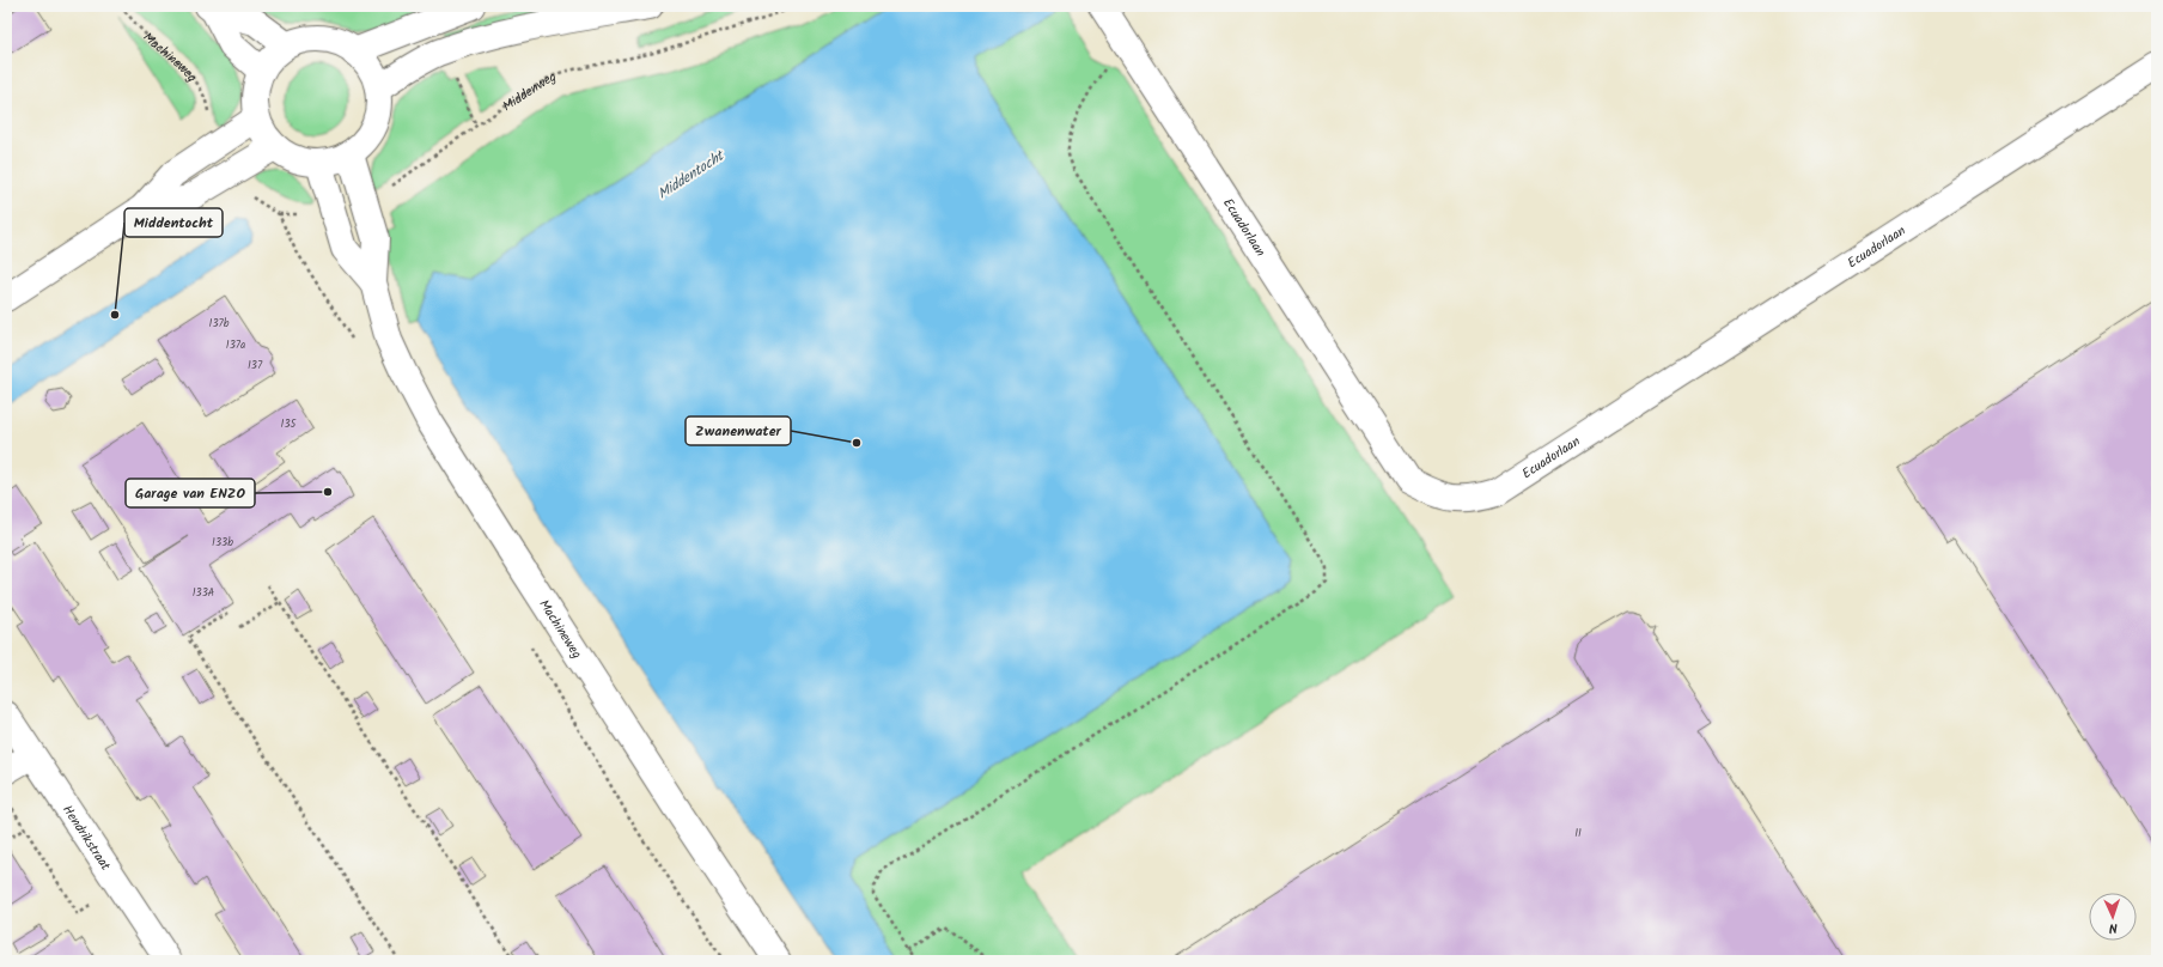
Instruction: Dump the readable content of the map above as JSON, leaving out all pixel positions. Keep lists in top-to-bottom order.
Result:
{
  "streets": {
    "street": ["Machineweg", "Ecuadorlaan", "Hendrikstraat"],
    "path": ["Middenweg"]
  },
  "crossings": [
    ["Machineweg", "Middenweg"]
  ],
  "water": ["Middentocht"],
  "places": ["Middentocht", "Zwanenwater", "Garage van ENZO"],
  "house_numbers": [
    "137b",
    "137a",
    "137",
    "135",
    "133b",
    "133A",
    "11"
  ],
  "north": "bottom"
}
